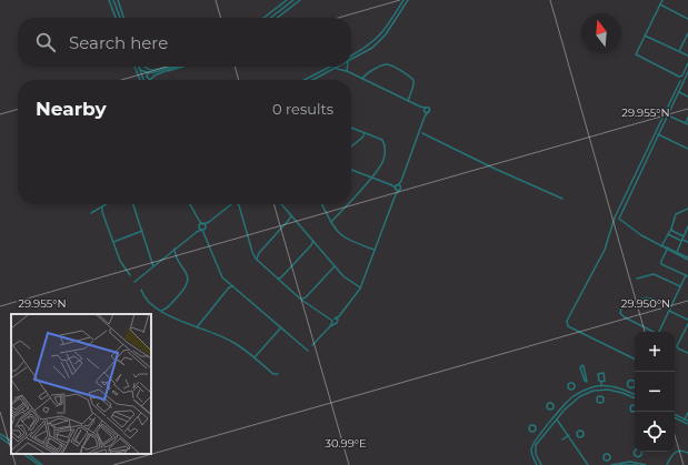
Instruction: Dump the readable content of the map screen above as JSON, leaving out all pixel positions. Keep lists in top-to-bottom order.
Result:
{
  "north": "top",
  "page": {
    "search": "Search here",
    "heading": ["Nearby", "0 results"],
    "map_buttons": ["+", "−"]
  },
  "coordinates": ["29.955°N", "29.950°N", "30.99°E"]
}
